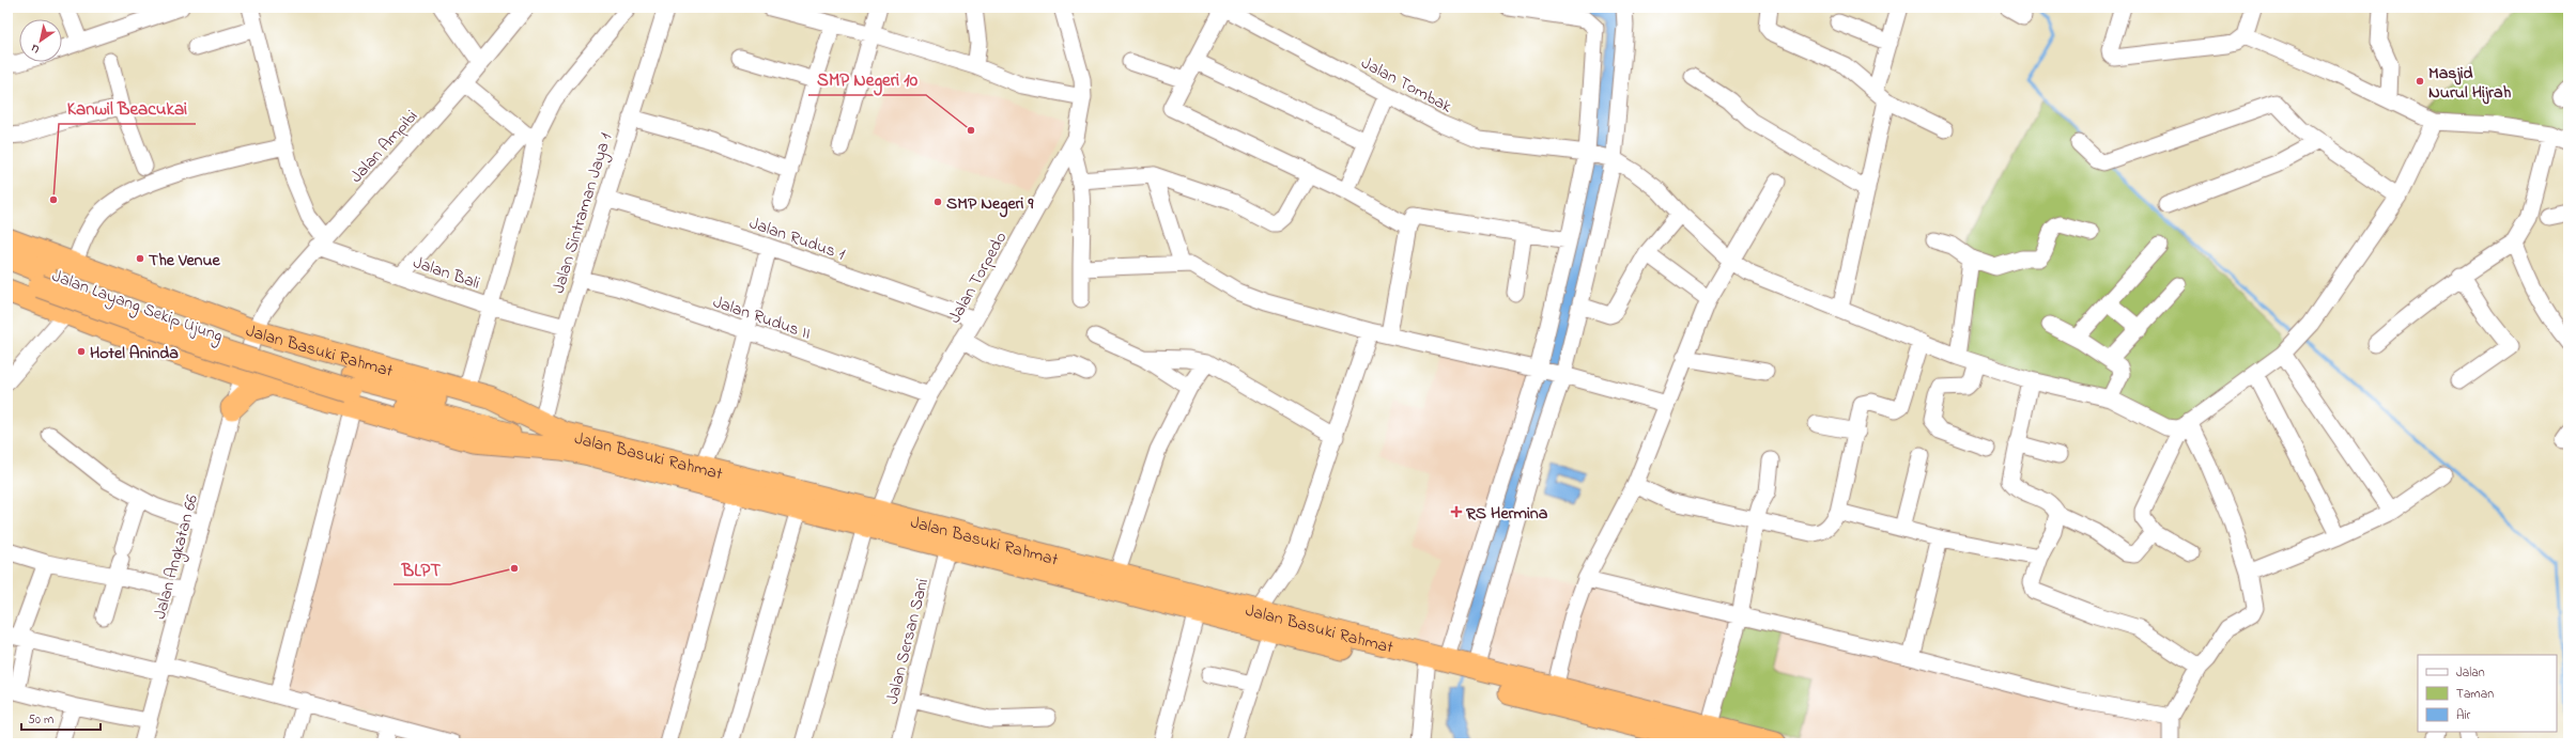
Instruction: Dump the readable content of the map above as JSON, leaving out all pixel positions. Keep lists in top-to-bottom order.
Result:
{
  "streets": {
    "highway": ["Jalan Layang Sekip Ujung", "Jalan Basuki Rahmat"],
    "street": [
      "Jalan Tombak",
      "Jalan Ampibi",
      "Jalan Sintraman Jaya 1",
      "Jalan Rudus 1",
      "Jalan Bali",
      "Jalan Torpedo",
      "Jalan Rudus II",
      "Jalan Angkatan 66",
      "Jalan Sersan Sani"
    ]
  },
  "crossings": [
    ["Jalan Ampibi", "Jalan Bali"],
    ["Jalan Ampibi", "Jalan Basuki Rahmat"],
    ["Jalan Ampibi", "Jalan Angkatan 66"],
    ["Jalan Sintraman Jaya 1", "Jalan Rudus 1"],
    ["Jalan Sintraman Jaya 1", "Jalan Bali"],
    ["Jalan Sintraman Jaya 1", "Jalan Rudus II"],
    ["Jalan Sintraman Jaya 1", "Jalan Basuki Rahmat"],
    ["Jalan Rudus 1", "Jalan Torpedo"],
    ["Jalan Torpedo", "Jalan Rudus II"],
    ["Jalan Torpedo", "Jalan Basuki Rahmat"],
    ["Jalan Layang Sekip Ujung", "Jalan Basuki Rahmat"],
    ["Jalan Basuki Rahmat", "Jalan Angkatan 66"],
    ["Jalan Basuki Rahmat", "Jalan Sersan Sani"]
  ],
  "places": {
    "other": [
      "Masjid Nurul Hijrah",
      "SMP Negeri 10",
      "Kanwil Beacukai",
      "SMP Negeri 9",
      "The Venue",
      "Hotel Aninda",
      "BLPT"
    ],
    "health": ["RS Hermina"]
  },
  "legend": ["Jalan", "Taman", "Air"],
  "scale_bar": "50 m",
  "north": "bottom left"
}
